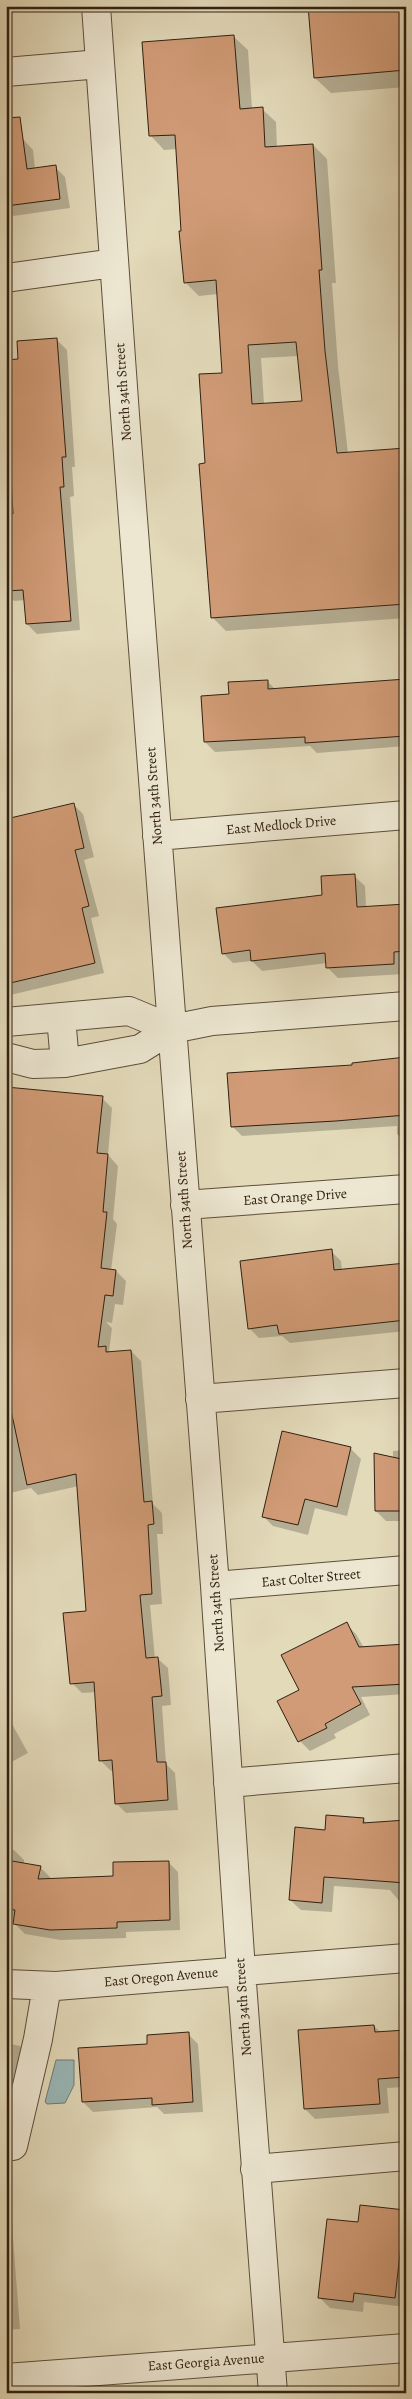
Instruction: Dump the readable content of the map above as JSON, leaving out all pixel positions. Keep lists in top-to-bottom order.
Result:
{
  "streets": {
    "street": [
      "North 34th Street",
      "East Medlock Drive",
      "East Orange Drive",
      "East Colter Street",
      "East Oregon Avenue",
      "East Georgia Avenue"
    ]
  },
  "crossings": [
    ["North 34th Street", "East Medlock Drive"],
    ["North 34th Street", "East Orange Drive"],
    ["North 34th Street", "East Colter Street"],
    ["North 34th Street", "East Oregon Avenue"],
    ["North 34th Street", "East Georgia Avenue"]
  ]
}
